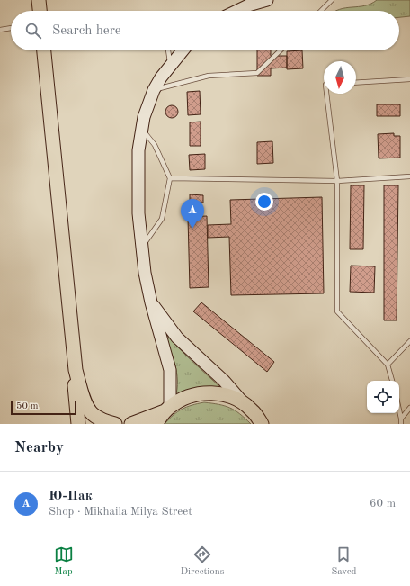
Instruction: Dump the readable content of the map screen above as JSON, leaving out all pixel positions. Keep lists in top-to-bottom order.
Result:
{
  "scale_bar": "50 m",
  "north": "bottom",
  "page": {
    "search": "Search here",
    "pins": "A",
    "scale": "50 m",
    "heading": "Nearby",
    "list": [
      {
        "mark": "A",
        "name": "Ю-Пак",
        "note": "Shop · Mikhaila Milya Street",
        "value": "60 m"
      }
    ],
    "nav": ["Map", "Directions", "Saved"]
  }
}
